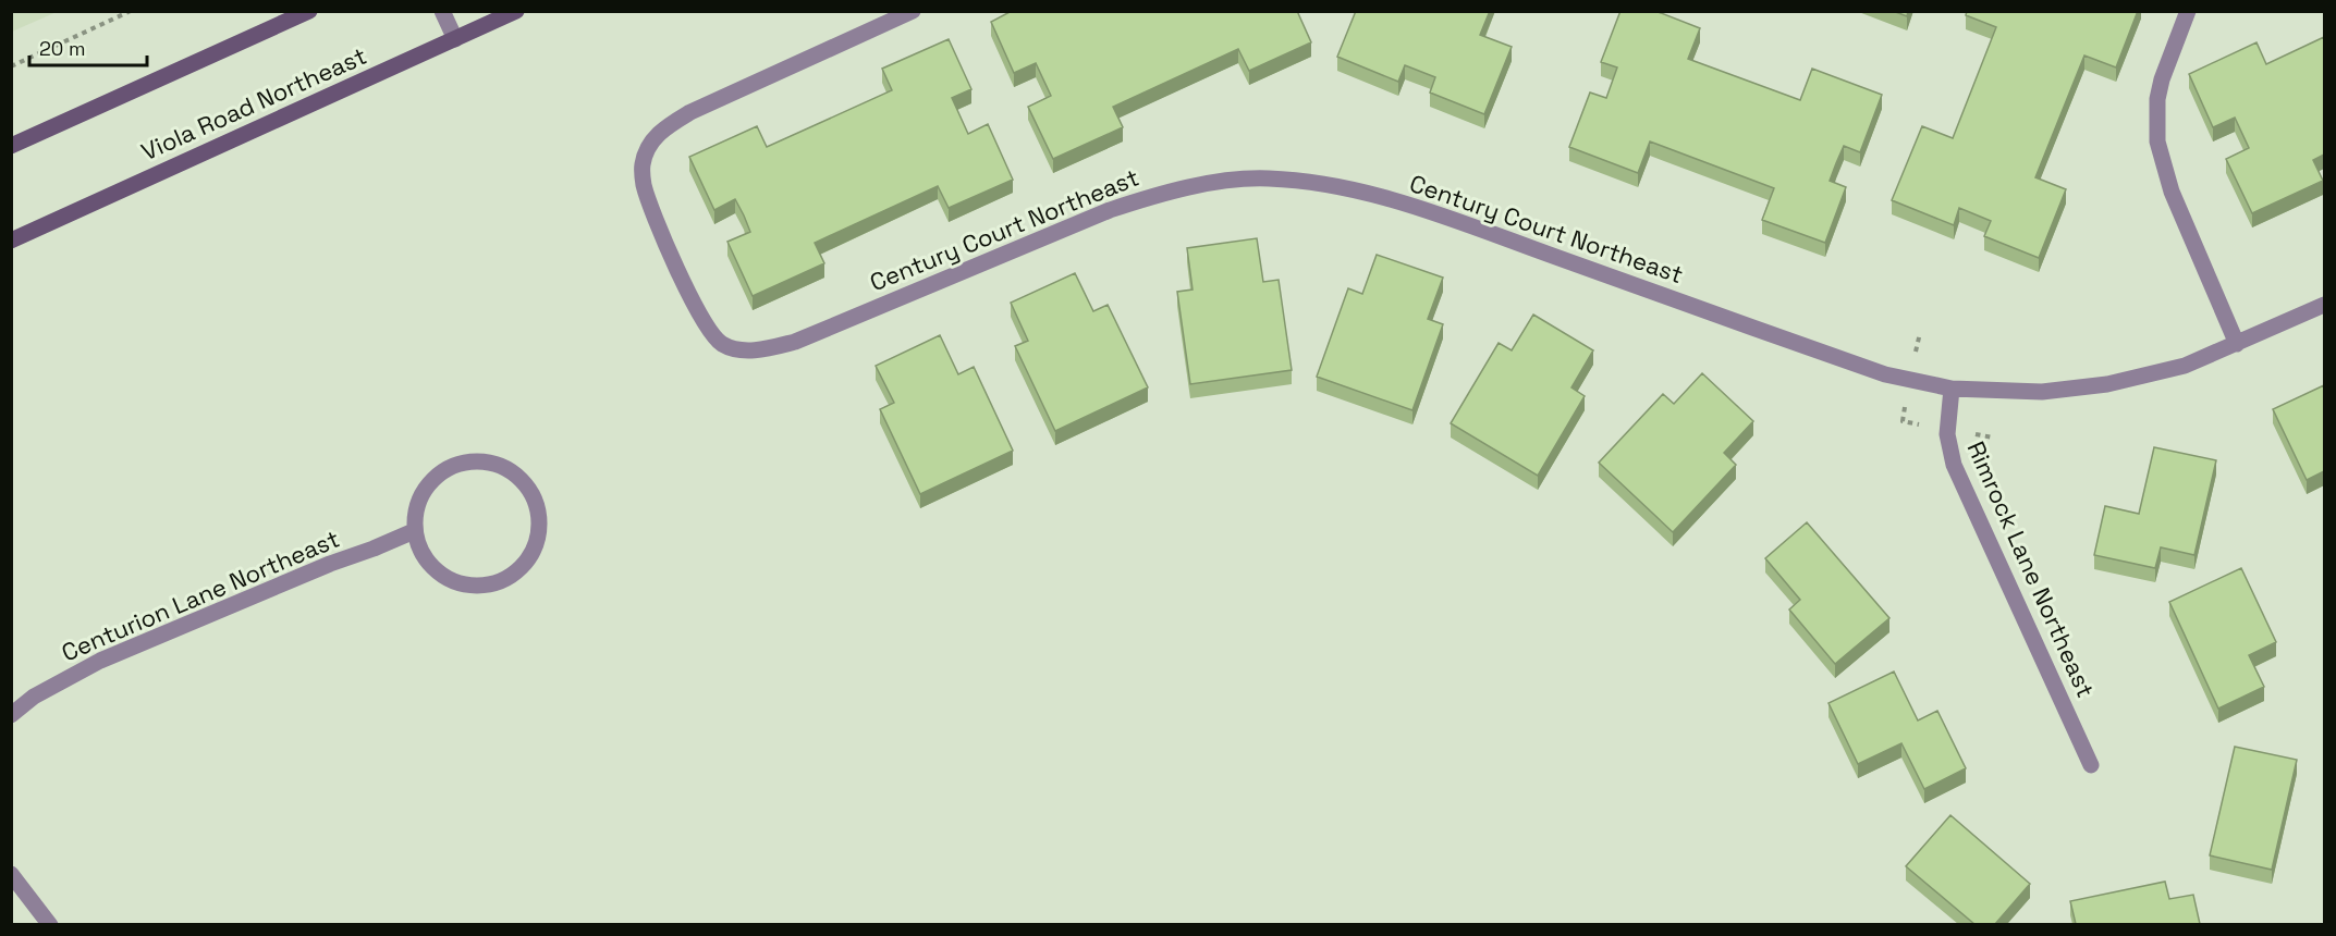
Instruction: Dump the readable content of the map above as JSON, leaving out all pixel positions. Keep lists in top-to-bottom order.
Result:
{
  "streets": {
    "main road": ["Viola Road Northeast"],
    "street": ["Century Court Northeast", "Rimrock Lane Northeast", "Centurion Lane Northeast"]
  },
  "crossings": [
    ["Century Court Northeast", "Rimrock Lane Northeast"]
  ],
  "scale_bar": "20 m"
}
